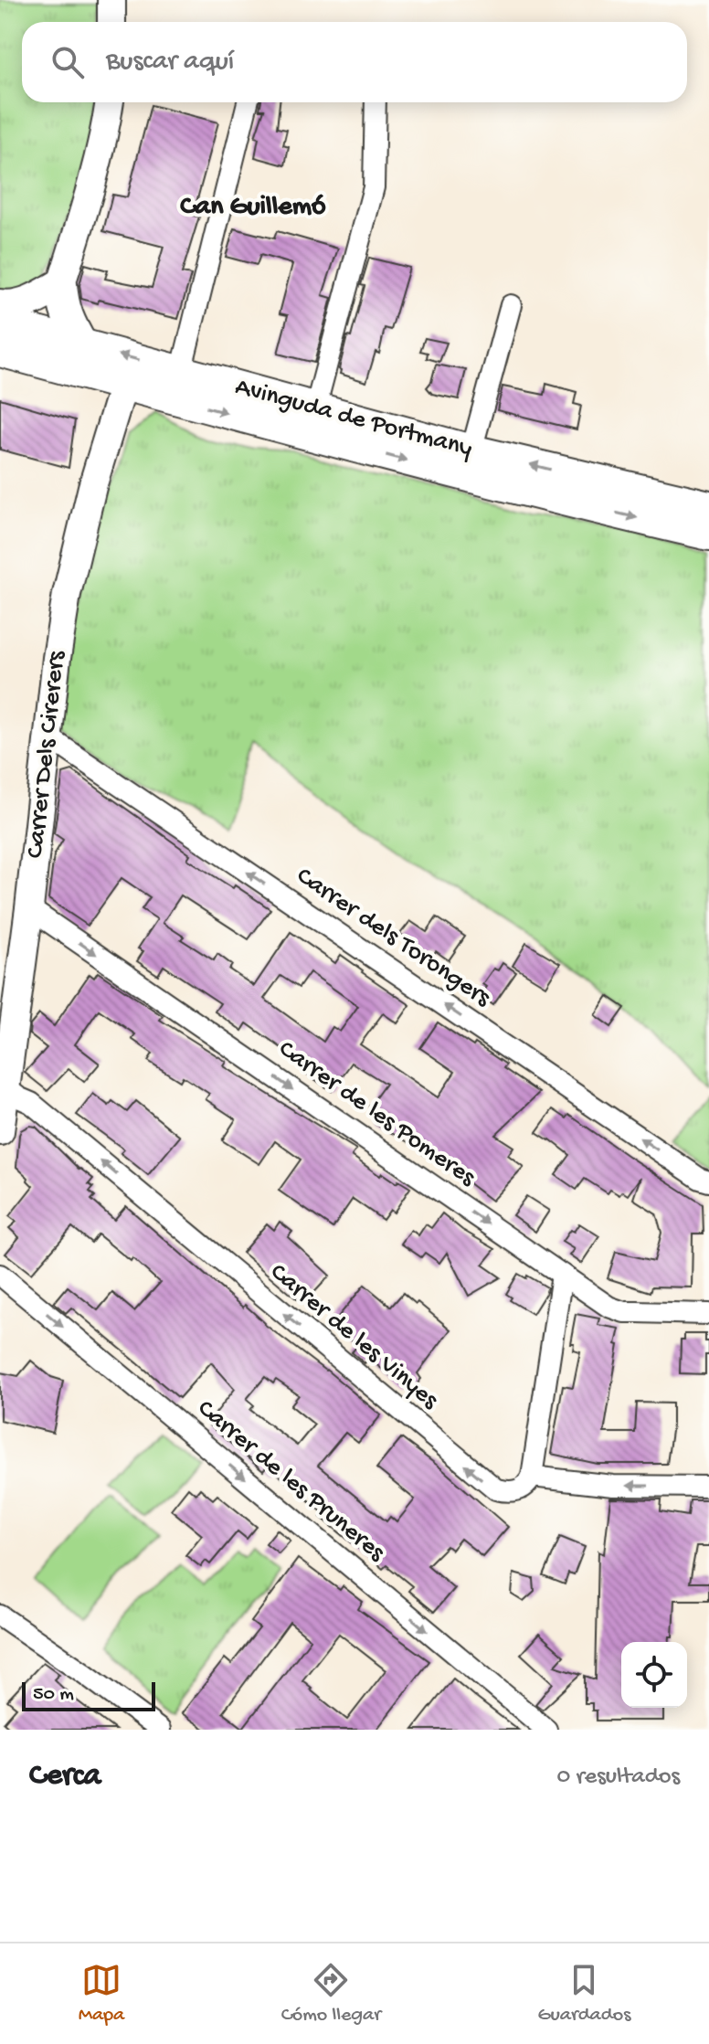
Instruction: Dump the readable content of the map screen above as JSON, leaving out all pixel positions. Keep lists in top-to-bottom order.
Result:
{
  "streets": {
    "main road": ["Avinguda de Portmany"],
    "street": [
      "Carrer Dels Cirerers",
      "Carrer dels Torongers",
      "Carrer de les Pomeres",
      "Carrer de les Vinyes",
      "Carrer de les Pruneres"
    ]
  },
  "crossings": [
    ["Avinguda de Portmany", "Carrer Dels Cirerers"],
    ["Carrer Dels Cirerers", "Carrer dels Torongers"],
    ["Carrer Dels Cirerers", "Carrer de les Pomeres"],
    ["Carrer Dels Cirerers", "Carrer de les Vinyes"]
  ],
  "one_way": [
    "Carrer dels Torongers",
    "Carrer de les Pomeres",
    "Carrer de les Vinyes",
    "Carrer de les Pruneres"
  ],
  "districts": ["Can Guillemó"],
  "scale_bar": "50 m",
  "page": {
    "search": "Buscar aquí",
    "scale": "50 m",
    "heading": ["Cerca", "0 resultados"],
    "nav": ["Mapa", "Cómo llegar", "Guardados"]
  }
}
